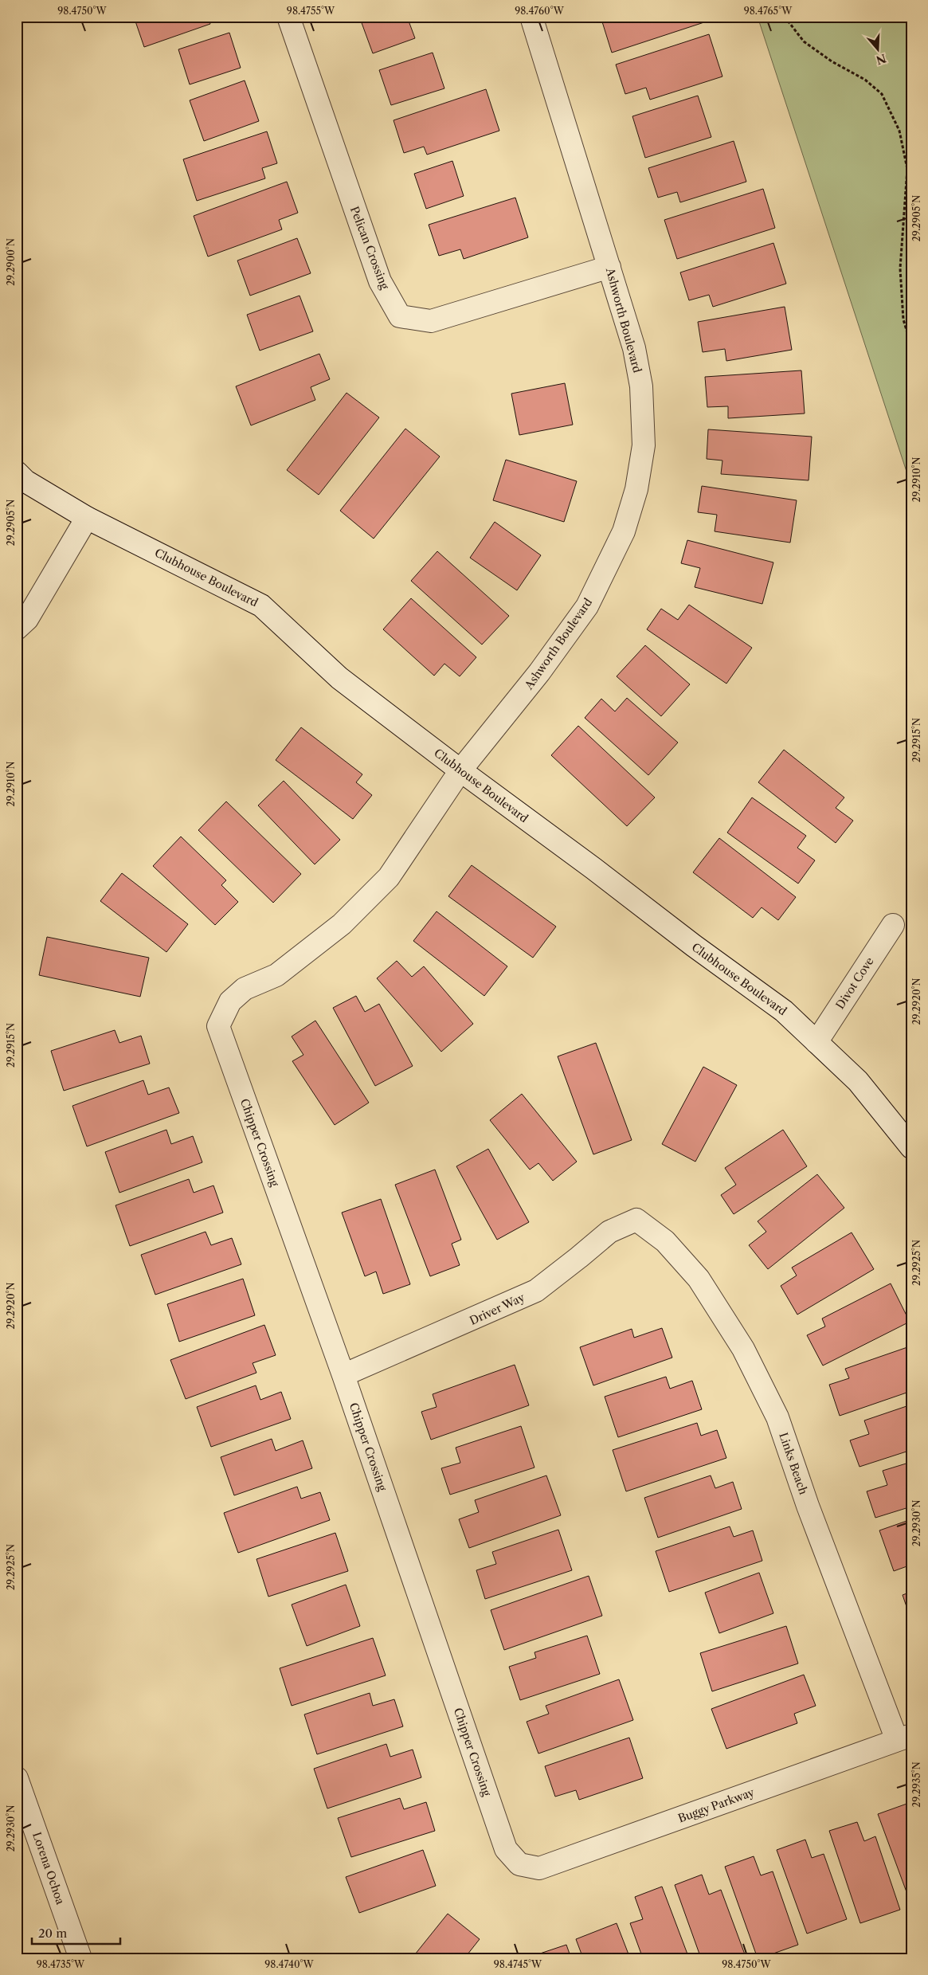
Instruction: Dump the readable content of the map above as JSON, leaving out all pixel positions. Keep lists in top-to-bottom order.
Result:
{
  "streets": {
    "street": [
      "Pelican Crossing",
      "Ashworth Boulevard",
      "Clubhouse Boulevard",
      "Divot Cove",
      "Chipper Crossing",
      "Driver Way",
      "Links Beach",
      "Buggy Parkway",
      "Lorena Ochoa"
    ]
  },
  "crossings": [
    ["Pelican Crossing", "Ashworth Boulevard"],
    ["Ashworth Boulevard", "Clubhouse Boulevard"],
    ["Ashworth Boulevard", "Chipper Crossing"],
    ["Clubhouse Boulevard", "Divot Cove"],
    ["Chipper Crossing", "Driver Way"],
    ["Chipper Crossing", "Buggy Parkway"],
    ["Driver Way", "Links Beach"],
    ["Links Beach", "Buggy Parkway"]
  ],
  "scale_bar": "20 m",
  "north": "bottom",
  "coordinates": [
    "98.4750°W",
    "98.4755°W",
    "98.4760°W",
    "98.4765°W",
    "29.2905°N",
    "29.2900°N",
    "29.2910°N",
    "29.2915°N",
    "29.2920°N",
    "29.2925°N",
    "29.2930°N",
    "29.2935°N",
    "98.4735°W",
    "98.4740°W",
    "98.4745°W"
  ]
}
